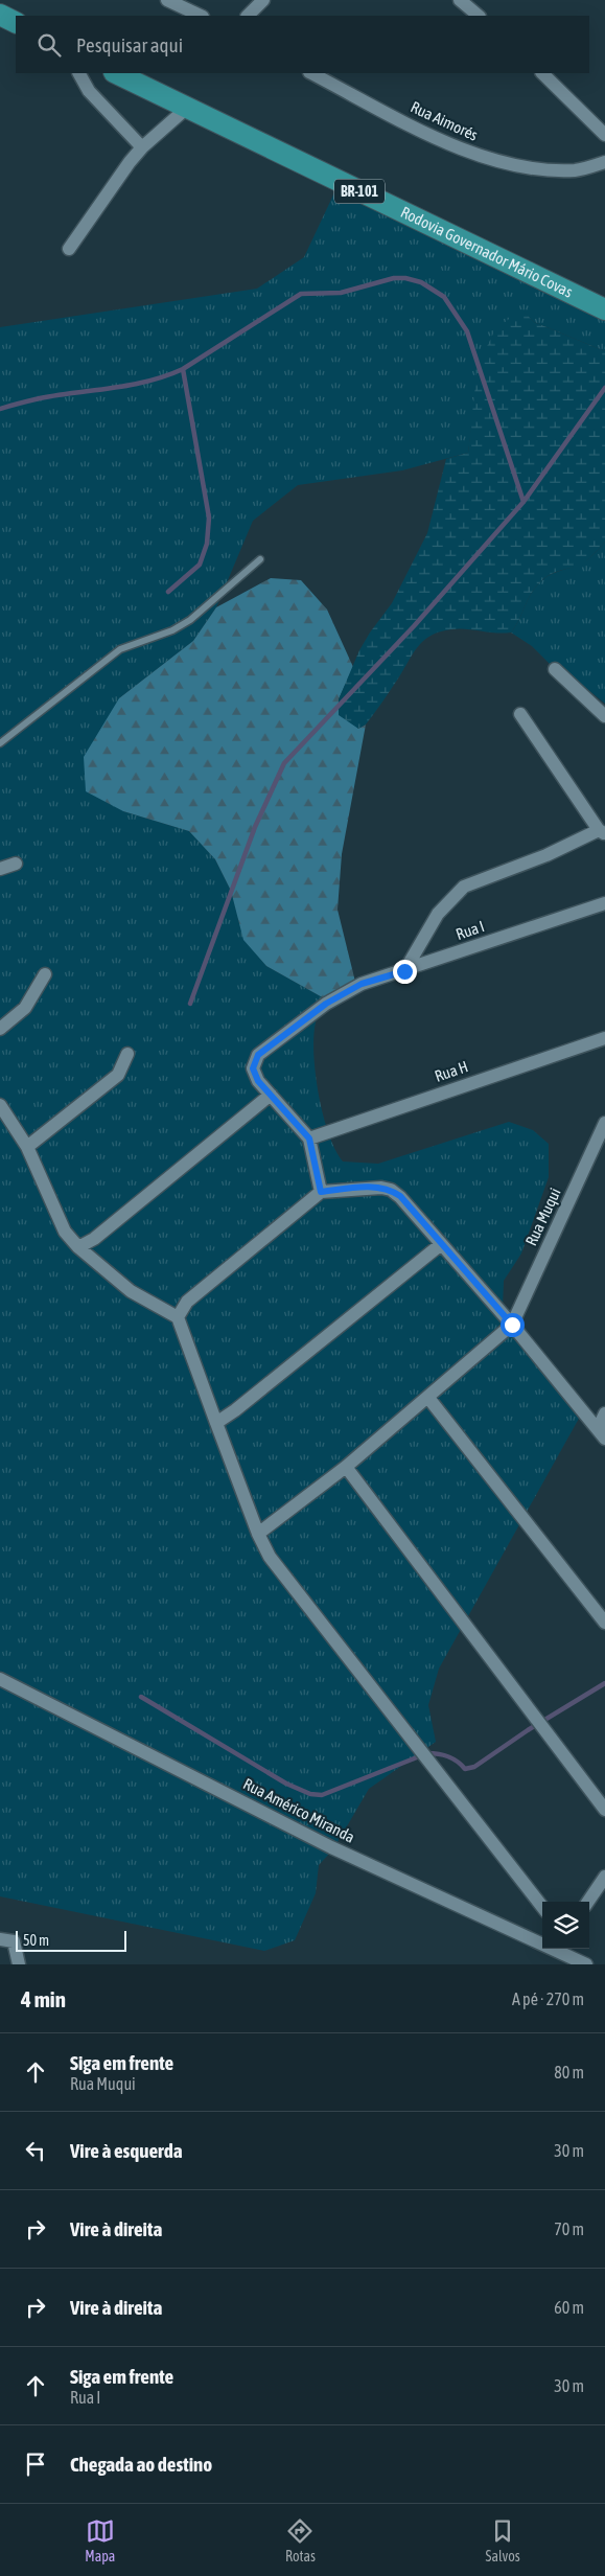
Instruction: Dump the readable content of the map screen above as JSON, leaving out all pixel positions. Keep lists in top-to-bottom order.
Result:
{
  "streets": {
    "main road": ["BR-101", "Rodovia Governador Mário Covas"],
    "street": [
      "Rua Aimorés",
      "Rua I",
      "Rua H",
      "Rua Muqui",
      "Rua Américo Miranda"
    ]
  },
  "scale_bar": "50 m",
  "page": {
    "search": "Pesquisar aqui",
    "scale": "50 m",
    "heading": ["4 min", "A pé · 270 m"],
    "list": [
      ["Siga em frente", "Rua Muqui", "80 m"],
      ["Vire à esquerda", "30 m"],
      ["Vire à direita", "70 m"],
      ["Vire à direita", "60 m"],
      ["Siga em frente", "Rua I", "30 m"],
      "Chegada ao destino"
    ],
    "nav": ["Mapa", "Rotas", "Salvos"]
  }
}
